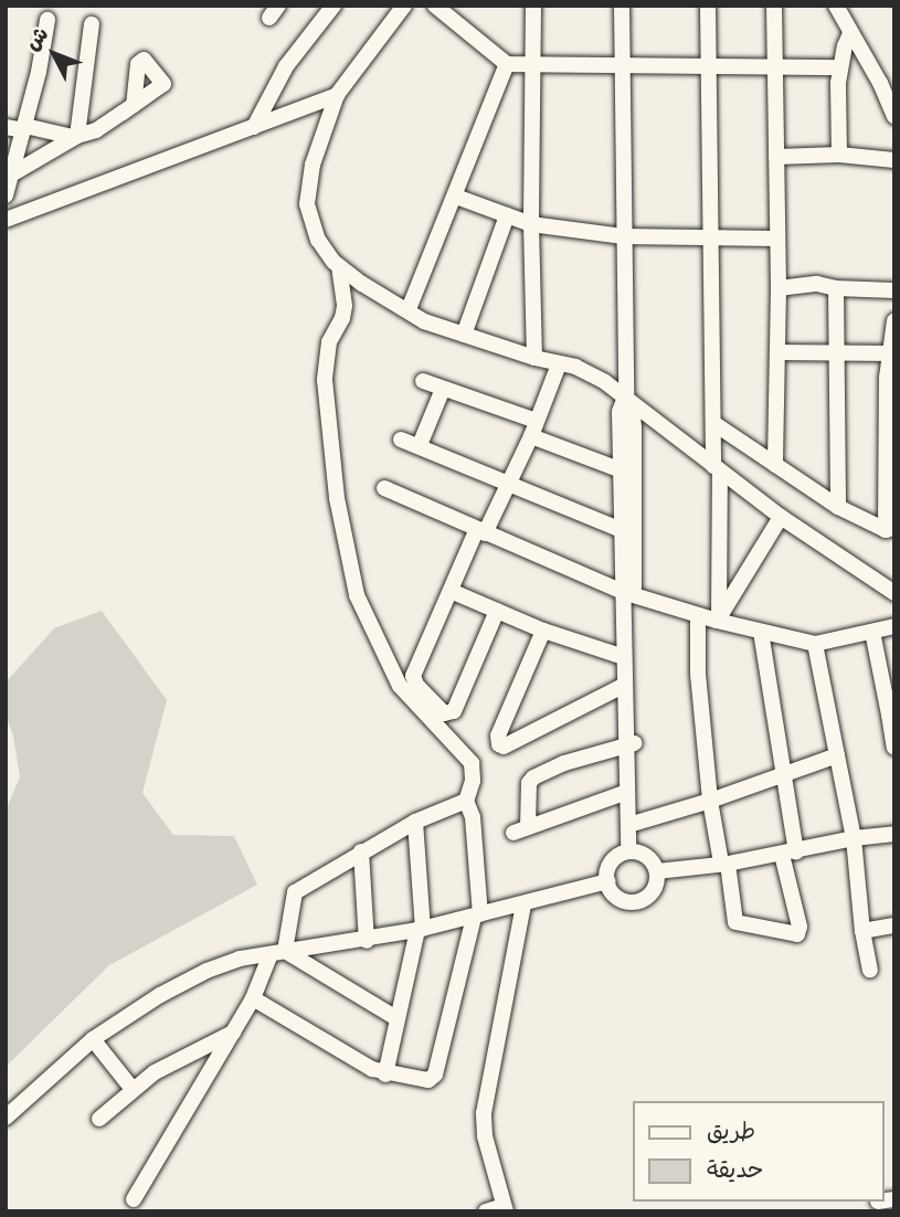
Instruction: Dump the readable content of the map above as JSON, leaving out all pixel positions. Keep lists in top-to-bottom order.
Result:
{
  "legend": ["طريق", "حديقة"],
  "north": "top left"
}
